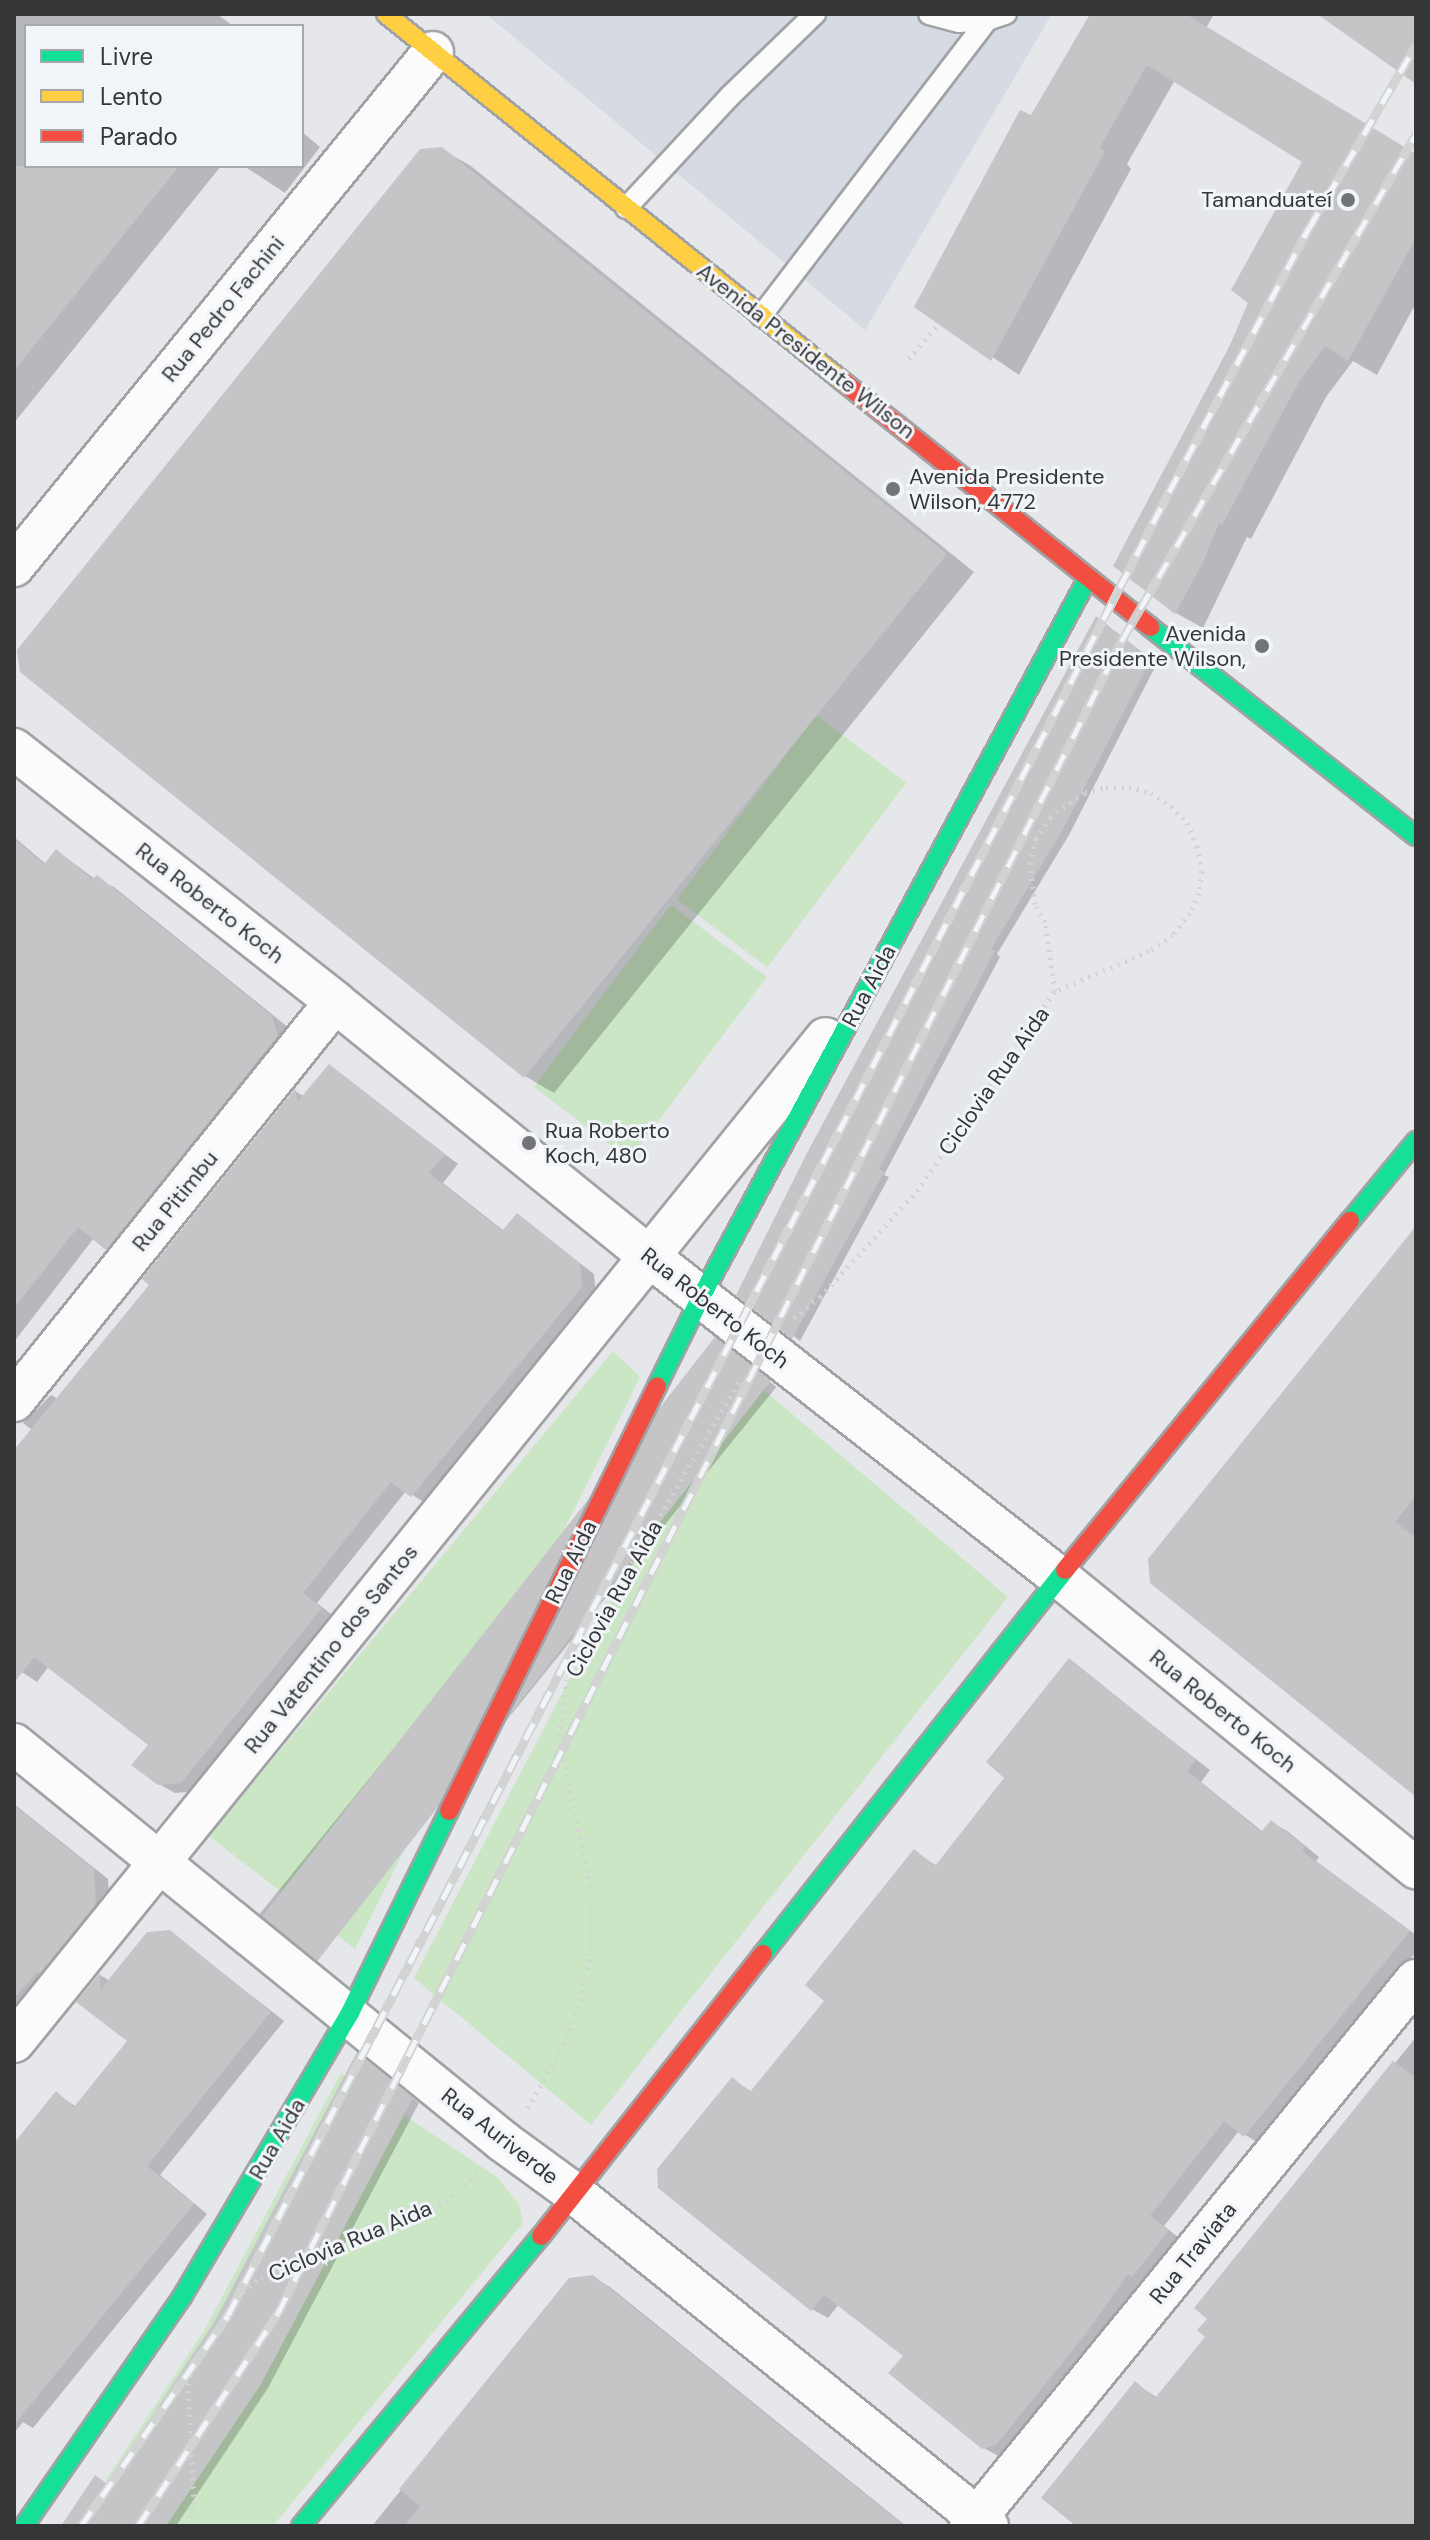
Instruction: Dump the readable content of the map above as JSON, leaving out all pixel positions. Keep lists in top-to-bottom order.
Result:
{
  "streets": {
    "street": [
      "Rua Pedro Fachini",
      "Avenida Presidente Wilson",
      "Rua Roberto Koch",
      "Rua Aida",
      "Rua Pitimbu",
      "Rua Vatentino dos Santos",
      "Rua Auriverde",
      "Rua Traviata"
    ],
    "path": ["Ciclovia Rua Aida"]
  },
  "crossings": [
    ["Rua Pedro Fachini", "Avenida Presidente Wilson"],
    ["Avenida Presidente Wilson", "Rua Aida"],
    ["Rua Roberto Koch", "Rua Aida"],
    ["Rua Roberto Koch", "Ciclovia Rua Aida"],
    ["Rua Roberto Koch", "Rua Pitimbu"],
    ["Rua Roberto Koch", "Rua Vatentino dos Santos"],
    ["Rua Aida", "Rua Vatentino dos Santos"],
    ["Rua Aida", "Rua Auriverde"],
    ["Ciclovia Rua Aida", "Rua Auriverde"],
    ["Rua Vatentino dos Santos", "Rua Auriverde"],
    ["Rua Auriverde", "Rua Traviata"]
  ],
  "places": [
    "Tamanduateí",
    "Avenida Presidente Wilson, 4772",
    "Avenida Presidente Wilson,",
    "Rua Roberto Koch, 480"
  ],
  "legend": ["Livre", "Lento", "Parado"]
}
